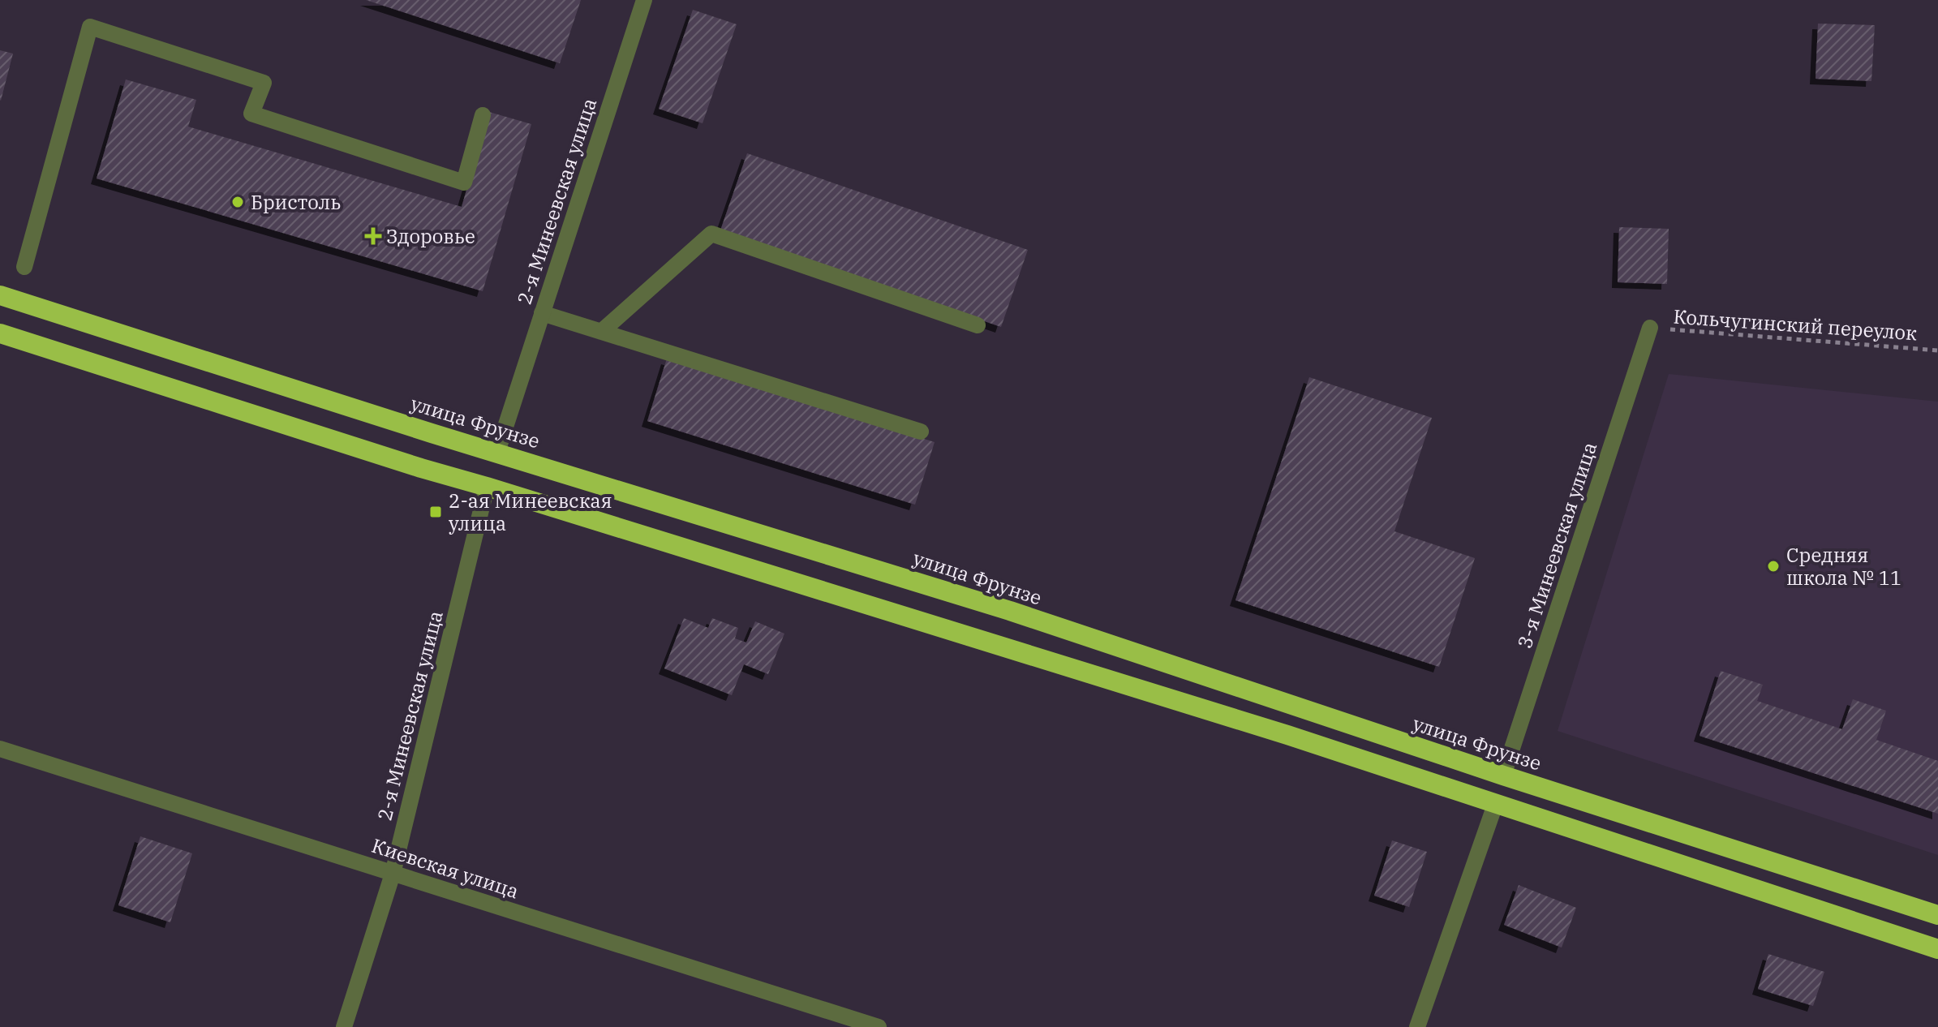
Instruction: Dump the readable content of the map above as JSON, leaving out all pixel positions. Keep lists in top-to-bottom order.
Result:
{
  "streets": {
    "highway": ["улица Фрунзе"],
    "street": ["2-я Минеевская улица", "3-я Минеевская улица", "Киевская улица"],
    "path": ["Кольчугинский переулок"]
  },
  "crossings": [
    ["2-я Минеевская улица", "улица Фрунзе"],
    ["2-я Минеевская улица", "Киевская улица"],
    ["Кольчугинский переулок", "3-я Минеевская улица"],
    ["улица Фрунзе", "3-я Минеевская улица"]
  ],
  "places": {
    "other": ["Бристоль", "Средняя школа № 11"],
    "health": ["Здоровье"],
    "transit": ["2-ая Минеевская улица"]
  }
}
